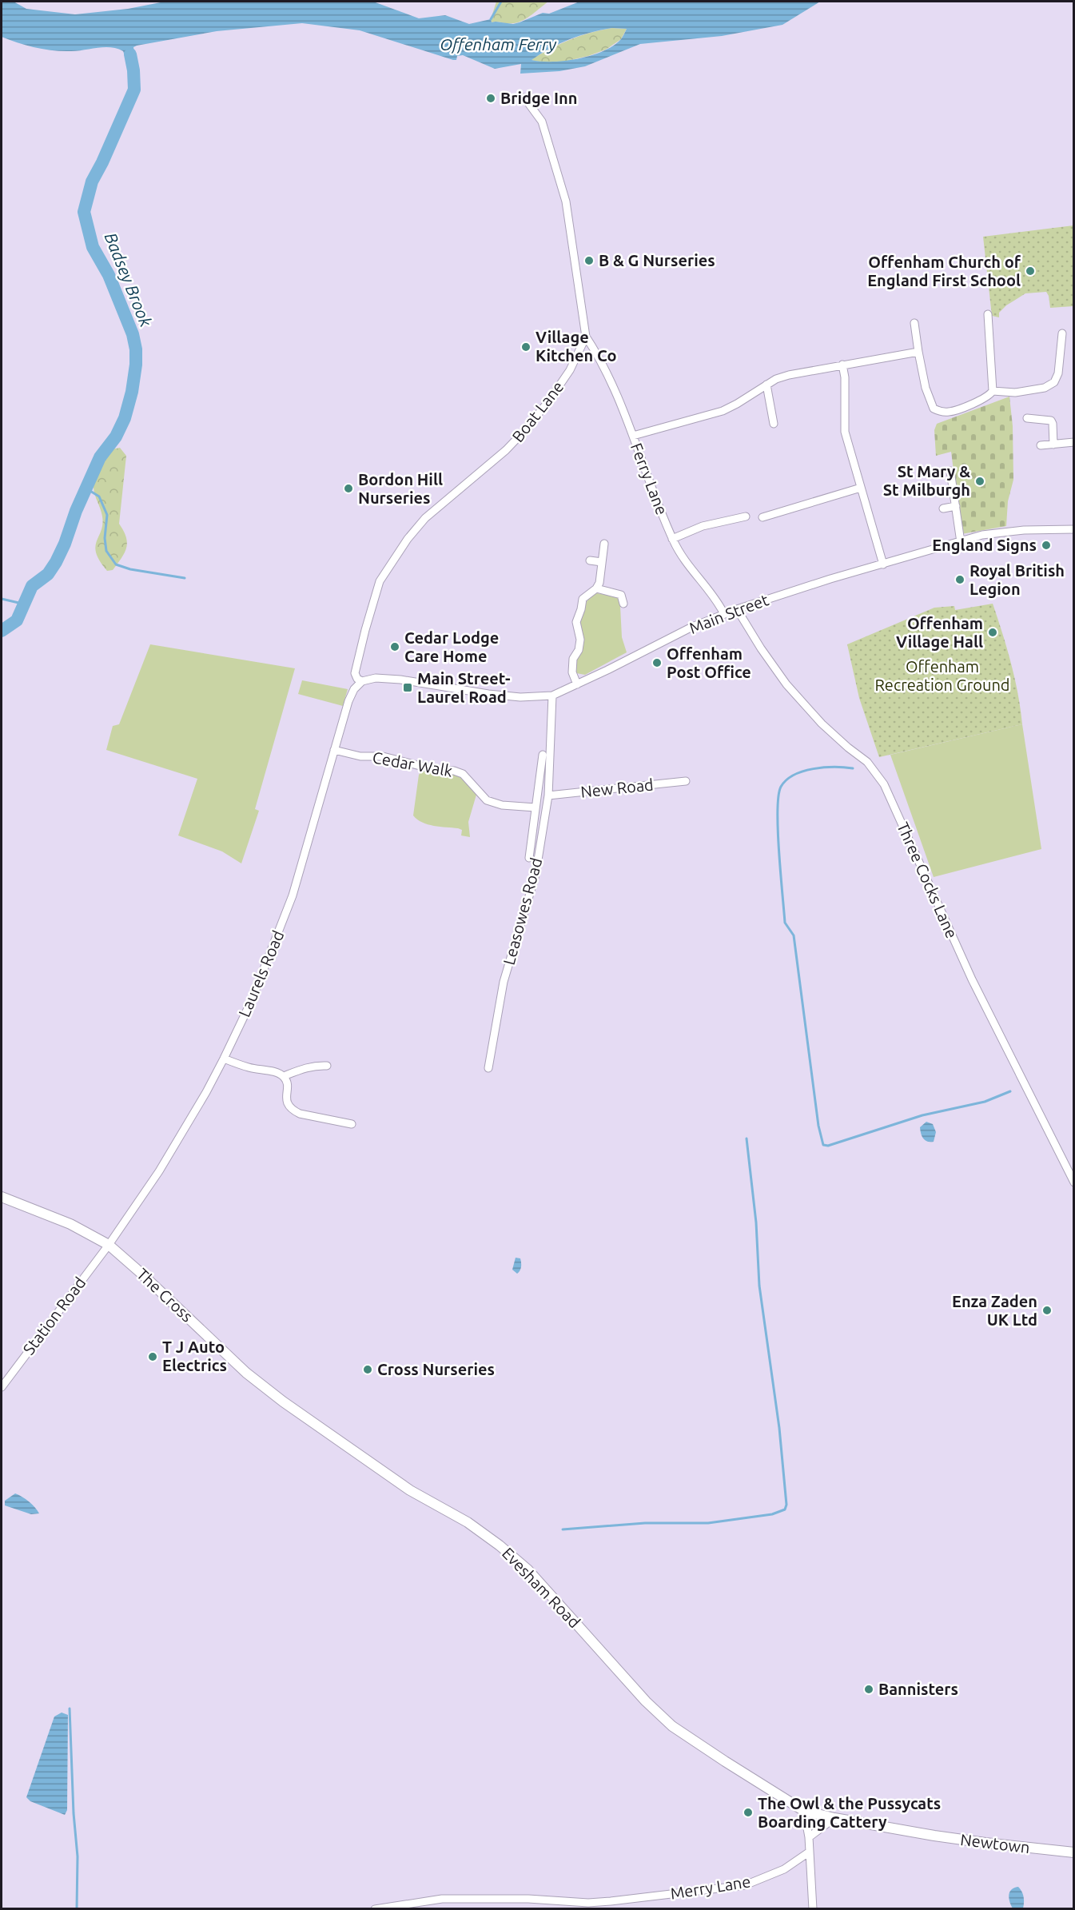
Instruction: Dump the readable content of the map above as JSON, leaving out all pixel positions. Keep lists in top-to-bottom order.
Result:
{
  "streets": {
    "main road": ["The Cross", "Evesham Road", "Newtown"],
    "street": [
      "Boat Lane",
      "Ferry Lane",
      "Main Street",
      "Cedar Walk",
      "New Road",
      "Three Cocks Lane",
      "Leasowes Road",
      "Laurels Road",
      "Station Road",
      "Merry Lane"
    ]
  },
  "crossings": [
    ["Boat Lane", "Ferry Lane"],
    ["Boat Lane", "Main Street"],
    ["Boat Lane", "Laurels Road"],
    ["Ferry Lane", "Main Street"],
    ["Main Street", "Three Cocks Lane"],
    ["Main Street", "Leasowes Road"],
    ["Main Street", "Laurels Road"],
    ["Cedar Walk", "Laurels Road"],
    ["New Road", "Leasowes Road"],
    ["Laurels Road", "The Cross"],
    ["Laurels Road", "Station Road"],
    ["The Cross", "Station Road"],
    ["The Cross", "Evesham Road"],
    ["Evesham Road", "Newtown"]
  ],
  "water": ["Offenham Ferry", "Badsey Brook"],
  "parks": ["Offenham Recreation Ground"],
  "places": {
    "other": [
      "Bridge Inn",
      "B & G Nurseries",
      "Offenham Church of England First School",
      "Village Kitchen Co",
      "St Mary & St Milburgh",
      "Bordon Hill Nurseries",
      "England Signs",
      "Royal British Legion",
      "Offenham Village Hall",
      "Cedar Lodge Care Home",
      "Offenham Post Office",
      "Enza Zaden UK Ltd",
      "T J Auto Electrics",
      "Cross Nurseries",
      "Bannisters",
      "The Owl & the Pussycats Boarding Cattery"
    ],
    "transit": ["Main Street- Laurel Road"]
  }
}
